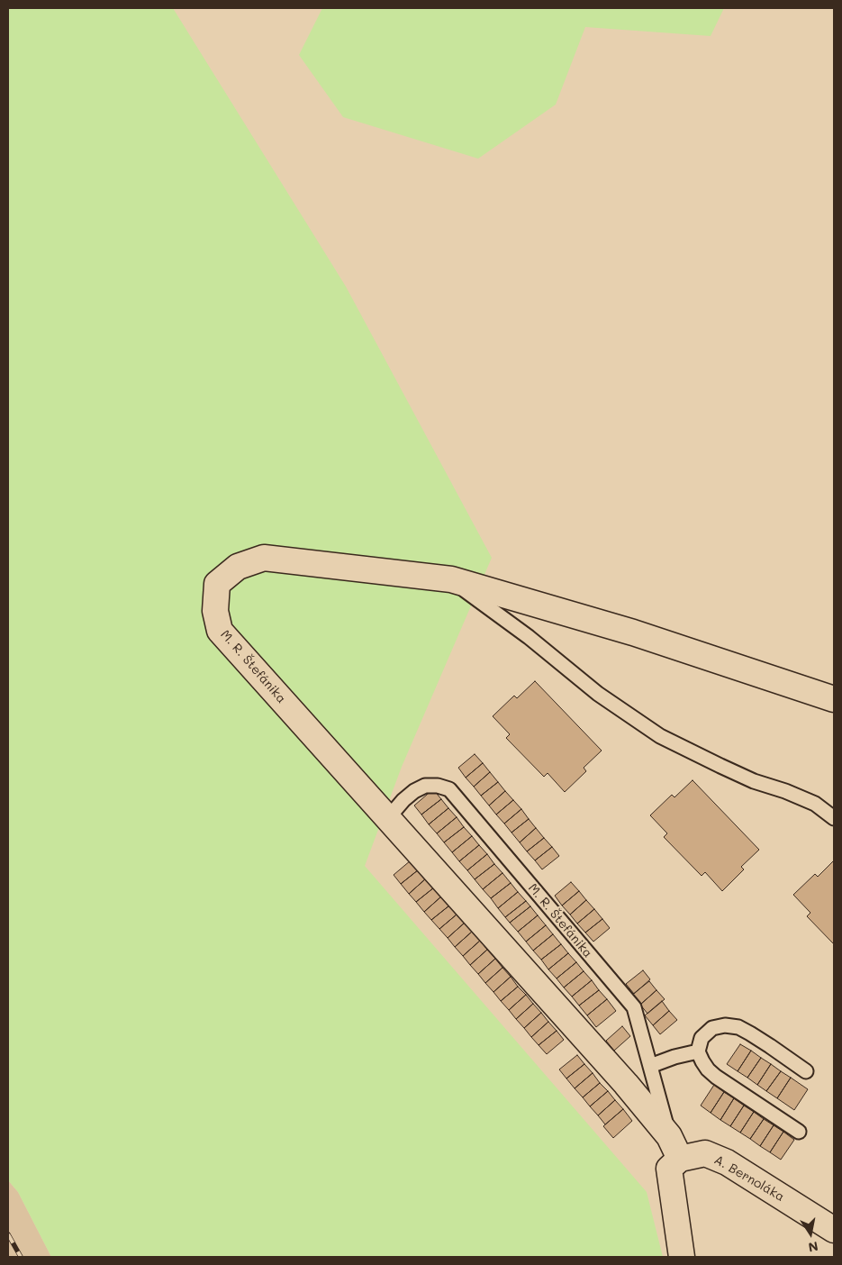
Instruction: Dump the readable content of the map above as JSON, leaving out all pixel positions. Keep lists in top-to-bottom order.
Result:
{
  "streets": {
    "street": ["M. R. Štefánika", "A. Bernoláka"]
  },
  "crossings": [
    ["M. R. Štefánika", "A. Bernoláka"]
  ],
  "north": "bottom"
}
